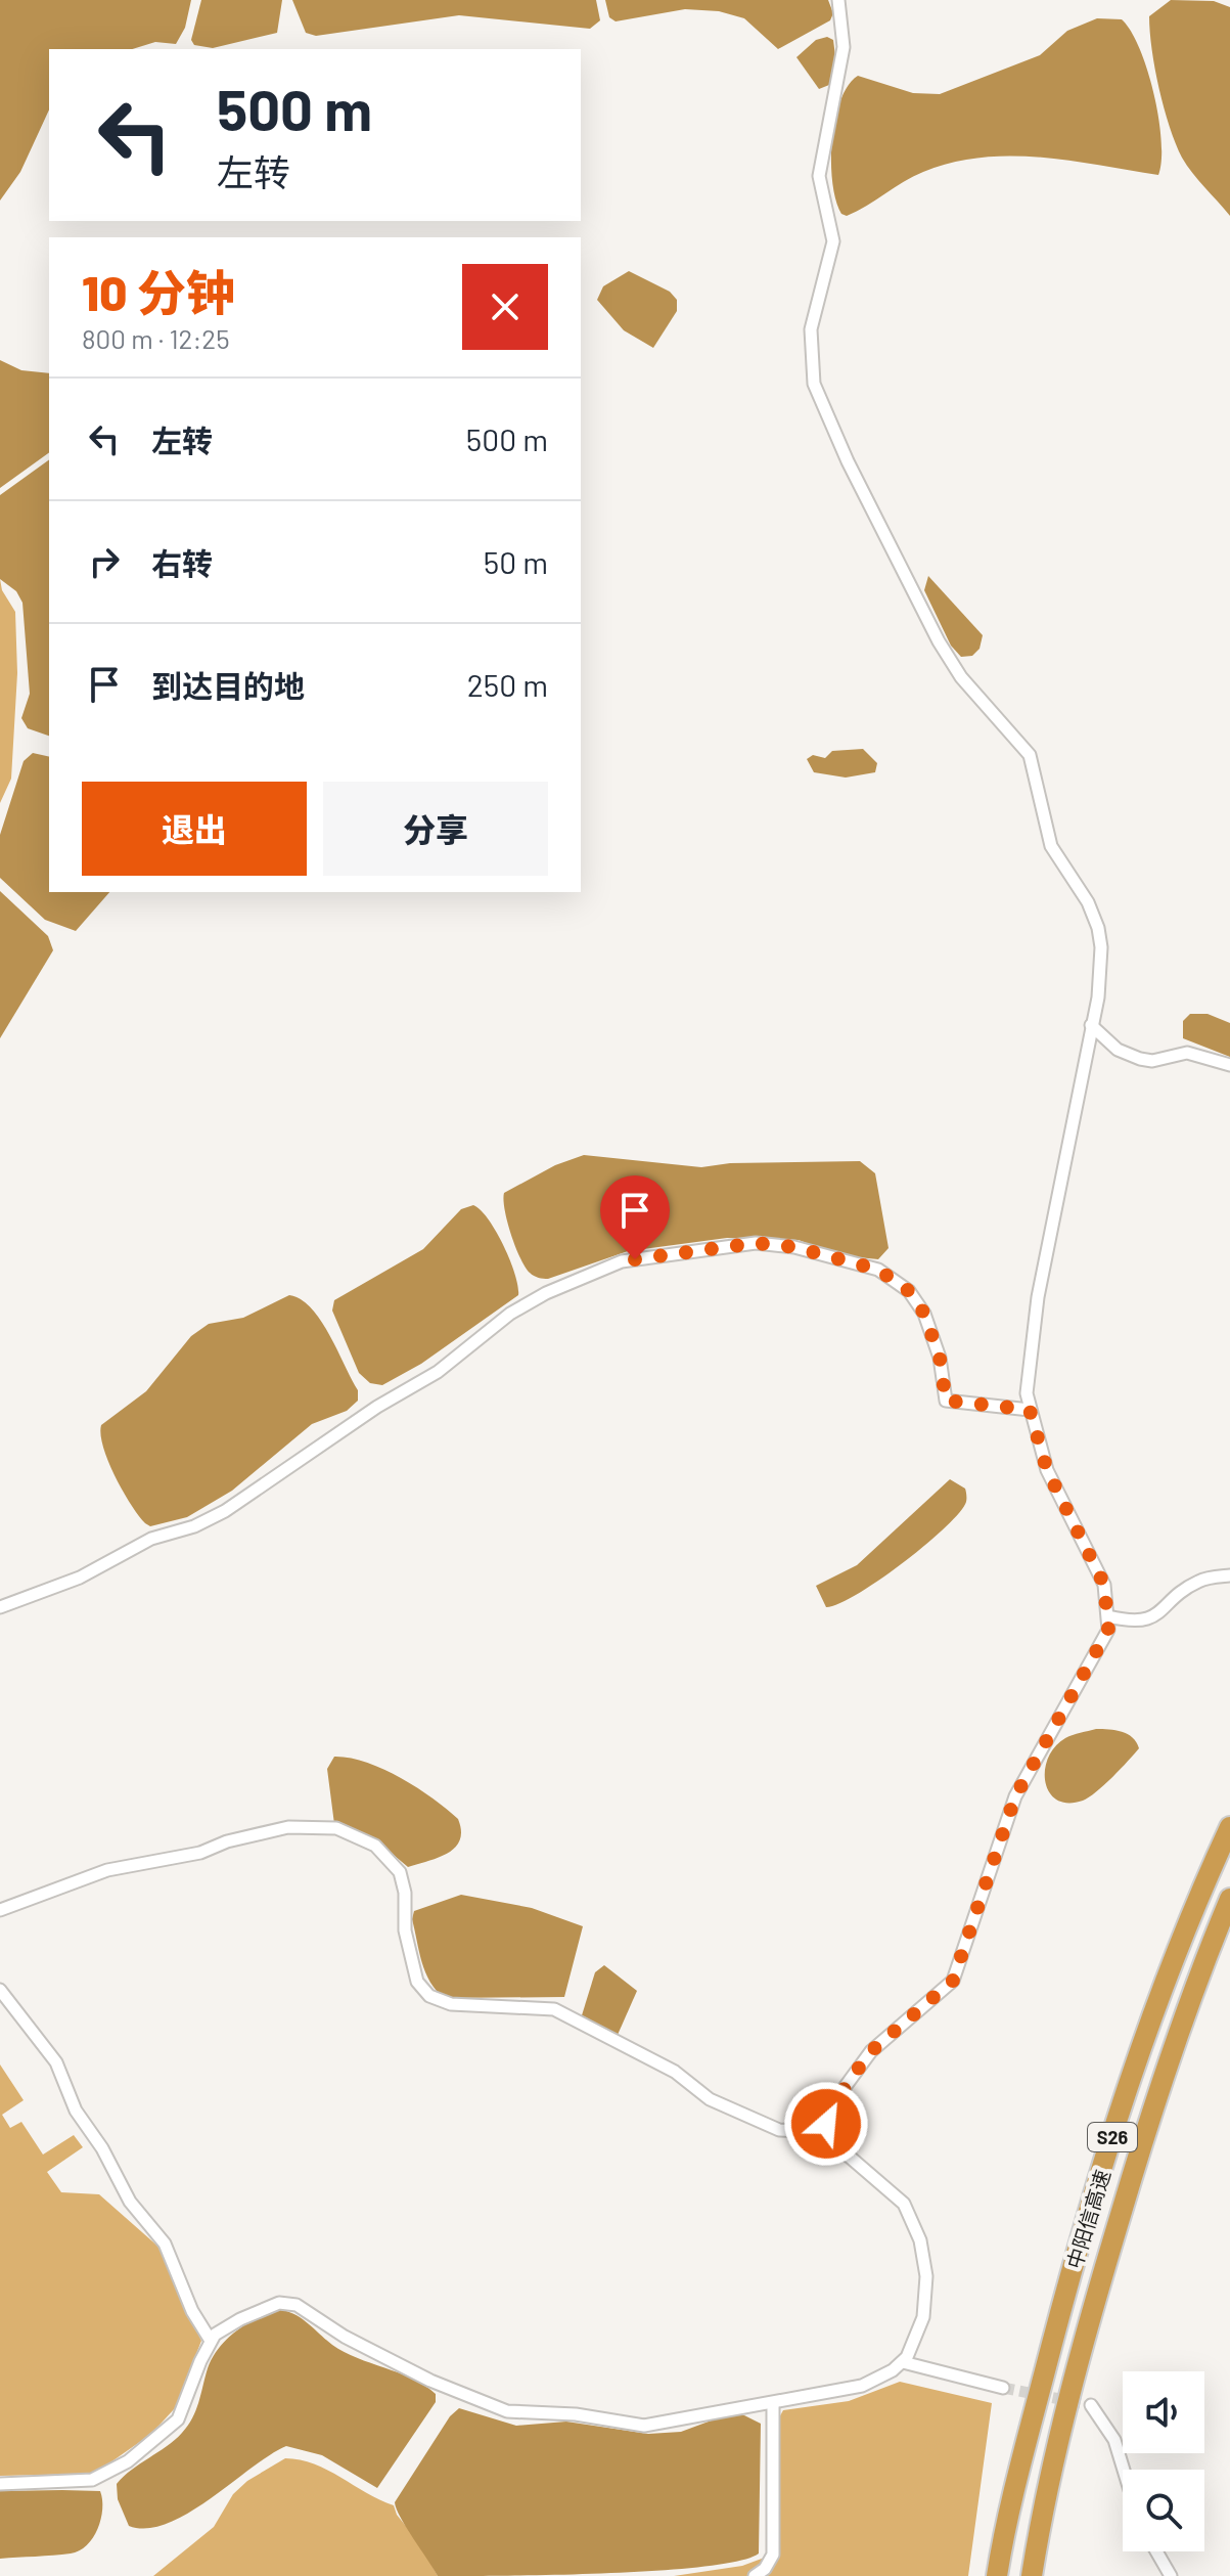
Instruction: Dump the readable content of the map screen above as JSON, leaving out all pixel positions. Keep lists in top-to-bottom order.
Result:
{
  "streets": {
    "highway": ["S26", "中阳信高速"]
  },
  "page": {
    "turn": ["500 m", "左转"],
    "heading": ["10 分钟", "800 m · 12:25"],
    "list": [
      {
        "name": "左转",
        "value": "500 m"
      },
      {
        "name": "右转",
        "value": "50 m"
      },
      {
        "name": "到达目的地",
        "value": "250 m"
      }
    ],
    "buttons": ["退出", "分享"]
  }
}
